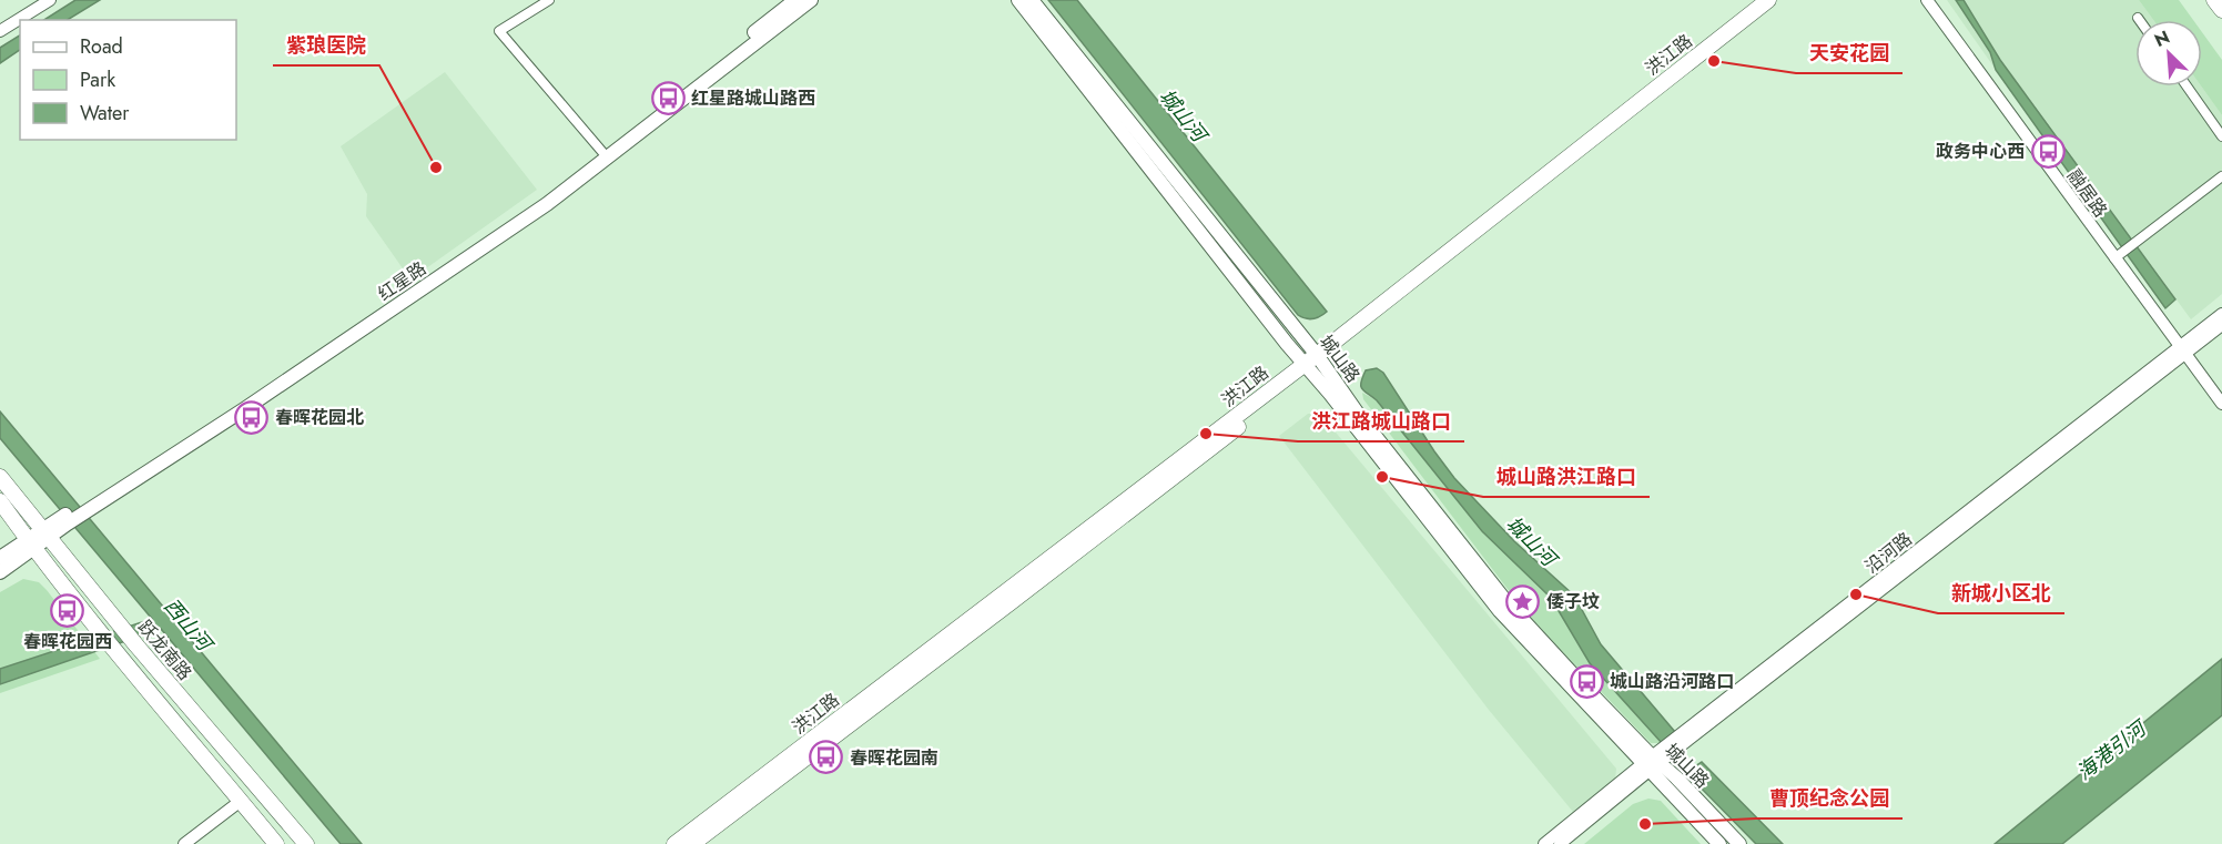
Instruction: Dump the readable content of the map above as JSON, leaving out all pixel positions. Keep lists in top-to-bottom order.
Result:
{
  "streets": {
    "main road": [
      "洪江路",
      "红星路",
      "城山路",
      "跃龙南路"
    ],
    "street": ["融居路", "沿河路"]
  },
  "crossings": [
    ["洪江路", "城山路"],
    ["融居路", "沿河路"],
    ["红星路", "跃龙南路"],
    ["城山路", "沿河路"]
  ],
  "water": ["城山河", "西山河", "海港引河"],
  "places": {
    "other": [
      "天安花园",
      "紫琅医院",
      "洪江路城山路口",
      "城山路洪江路口",
      "新城小区北",
      "曹顶纪念公园"
    ],
    "bus stop": [
      "红星路城山路西",
      "政务中心西",
      "春晖花园北",
      "春晖花园西",
      "城山路沿河路口",
      "春晖花园南"
    ],
    "place": ["倭子坟"]
  },
  "legend": ["Road", "Park", "Water"],
  "north": "top left"
}
